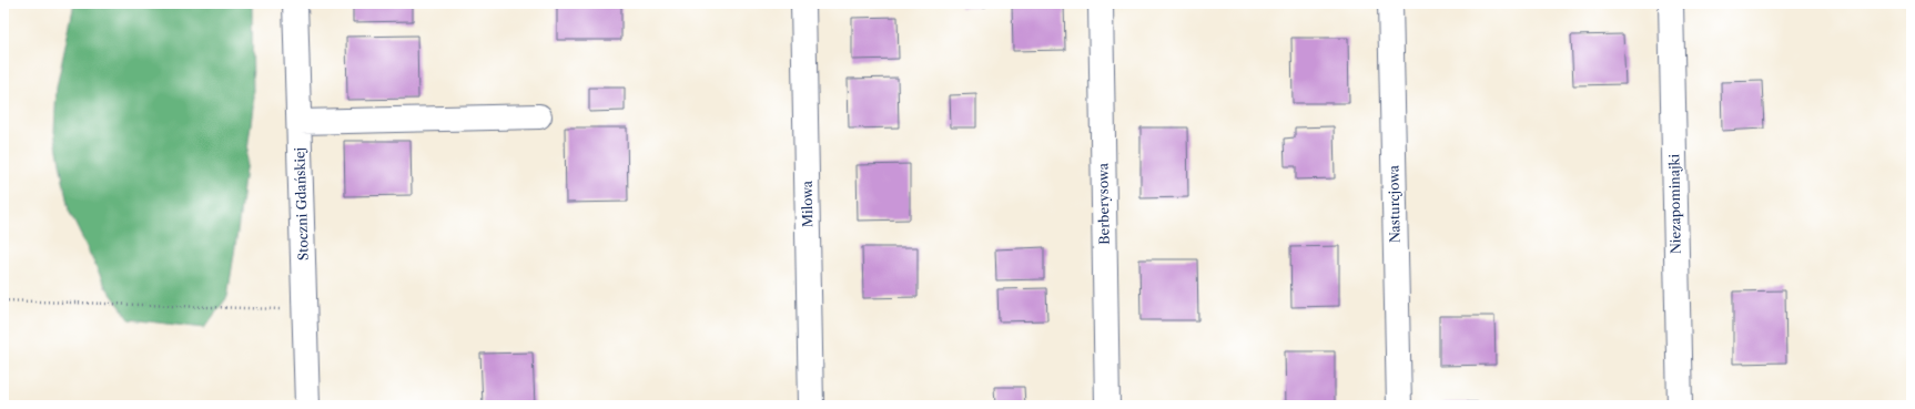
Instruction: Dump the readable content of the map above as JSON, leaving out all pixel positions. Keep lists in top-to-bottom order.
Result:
{
  "streets": {
    "street": [
      "Stoczni Gdańskiej",
      "Milowa",
      "Berberysowa",
      "Nasturcjowa",
      "Niezapominajki"
    ]
  }
}
